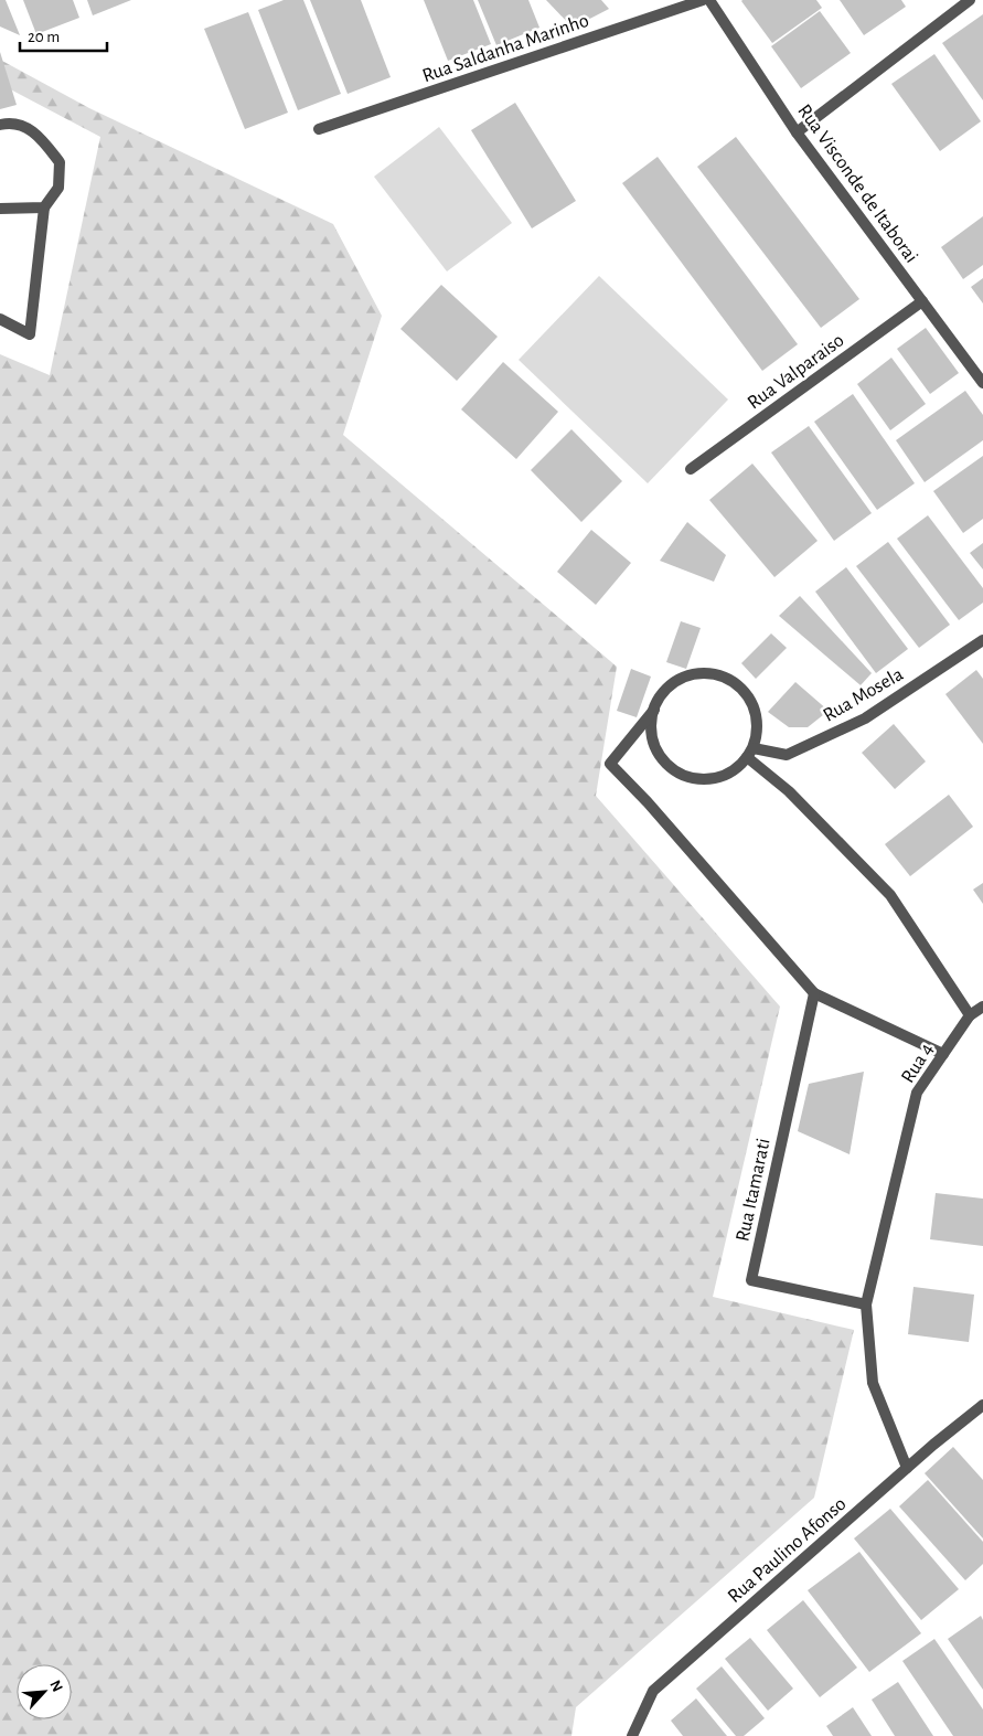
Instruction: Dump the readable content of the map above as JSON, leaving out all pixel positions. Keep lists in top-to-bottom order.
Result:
{
  "streets": {
    "street": [
      "Rua Saldanha Marinho",
      "Rua Visconde de Itaborai",
      "Rua Valparaiso",
      "Rua Mosela",
      "Rua 4",
      "Rua Itamarati",
      "Rua Paulino Afonso"
    ]
  },
  "crossings": [
    ["Rua Visconde de Itaborai", "Rua Valparaiso"],
    ["Rua 4", "Rua Itamarati"],
    ["Rua 4", "Rua Paulino Afonso"]
  ],
  "scale_bar": "20 m",
  "north": "top right"
}
